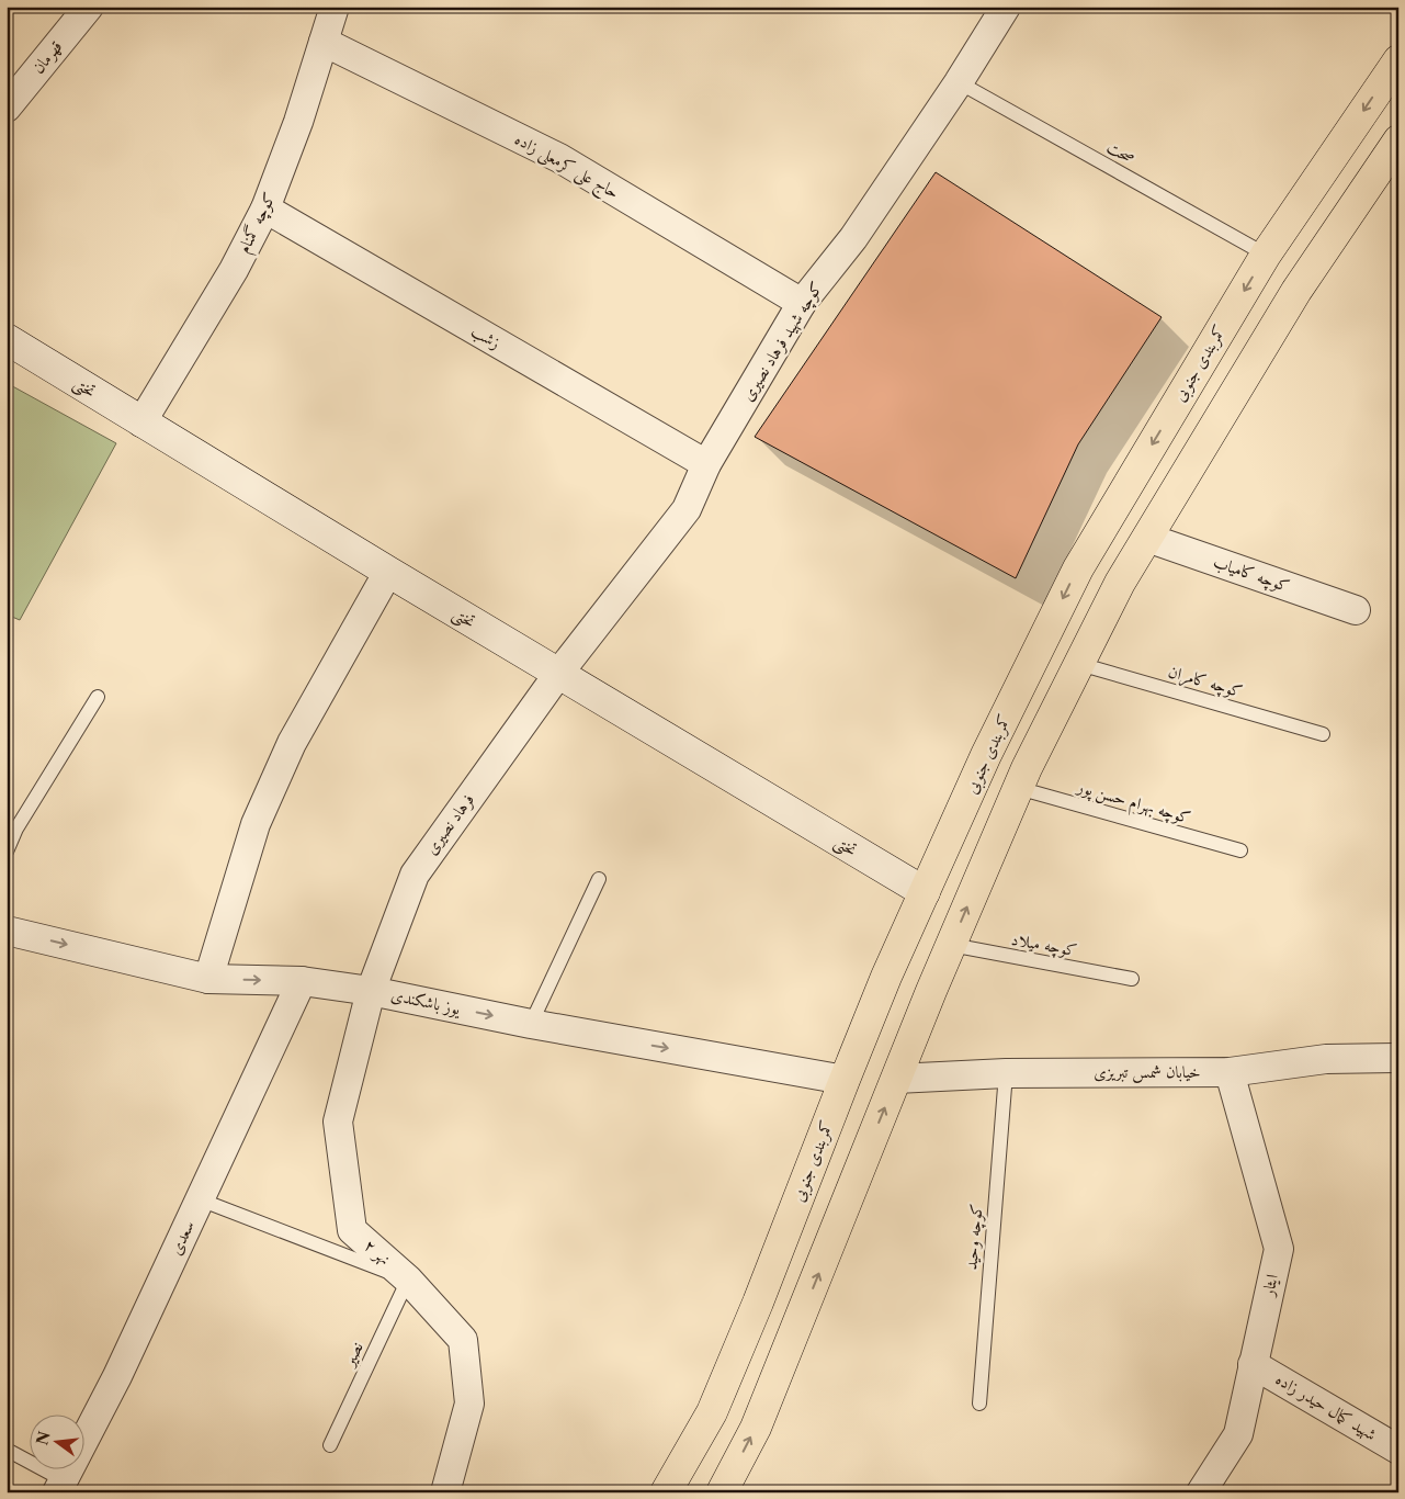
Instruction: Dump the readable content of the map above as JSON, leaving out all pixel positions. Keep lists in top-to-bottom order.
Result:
{
  "streets": {
    "main road": ["کمربندی جنوبی", "تختی"],
    "street": [
      "قهرمان",
      "حاج علی کرمعلی زاده",
      "کوچه گمنام",
      "زشب",
      "کوچه شهید فرهاد نصیری",
      "کوچه کامیاب",
      "فرهاد نصیری",
      "یوز باشکندی",
      "خیابان شمس تبریزی",
      "سعدی",
      "نهر ۲",
      "ایثار",
      "شهید کمال حیدر زاده"
    ],
    "lane": [
      "صحت",
      "کوچه کامران",
      "کوچه بهرام حسن پور",
      "کوچه میلاد",
      "کوچه وحید",
      "نصیر"
    ]
  },
  "crossings": [
    ["صحت", "کوچه شهید فرهاد نصیری"],
    ["صحت", "کمربندی جنوبی"],
    ["حاج علی کرمعلی زاده", "کوچه گمنام"],
    ["حاج علی کرمعلی زاده", "کوچه شهید فرهاد نصیری"],
    ["کوچه گمنام", "زشب"],
    ["کوچه گمنام", "تختی"],
    ["زشب", "کوچه شهید فرهاد نصیری"],
    ["کوچه شهید فرهاد نصیری", "تختی"],
    ["کوچه شهید فرهاد نصیری", "فرهاد نصیری"],
    ["کمربندی جنوبی", "تختی"],
    ["کمربندی جنوبی", "یوز باشکندی"],
    ["تختی", "فرهاد نصیری"],
    ["فرهاد نصیری", "یوز باشکندی"],
    ["فرهاد نصیری", "نهر ۲"],
    ["یوز باشکندی", "سعدی"],
    ["یوز باشکندی", "نهر ۲"],
    ["خیابان شمس تبریزی", "کوچه وحید"],
    ["خیابان شمس تبریزی", "ایثار"],
    ["نهر ۲", "نصیر"],
    ["ایثار", "شهید کمال حیدر زاده"]
  ],
  "one_way": ["یوز باشکندی"],
  "north": "left"
}
